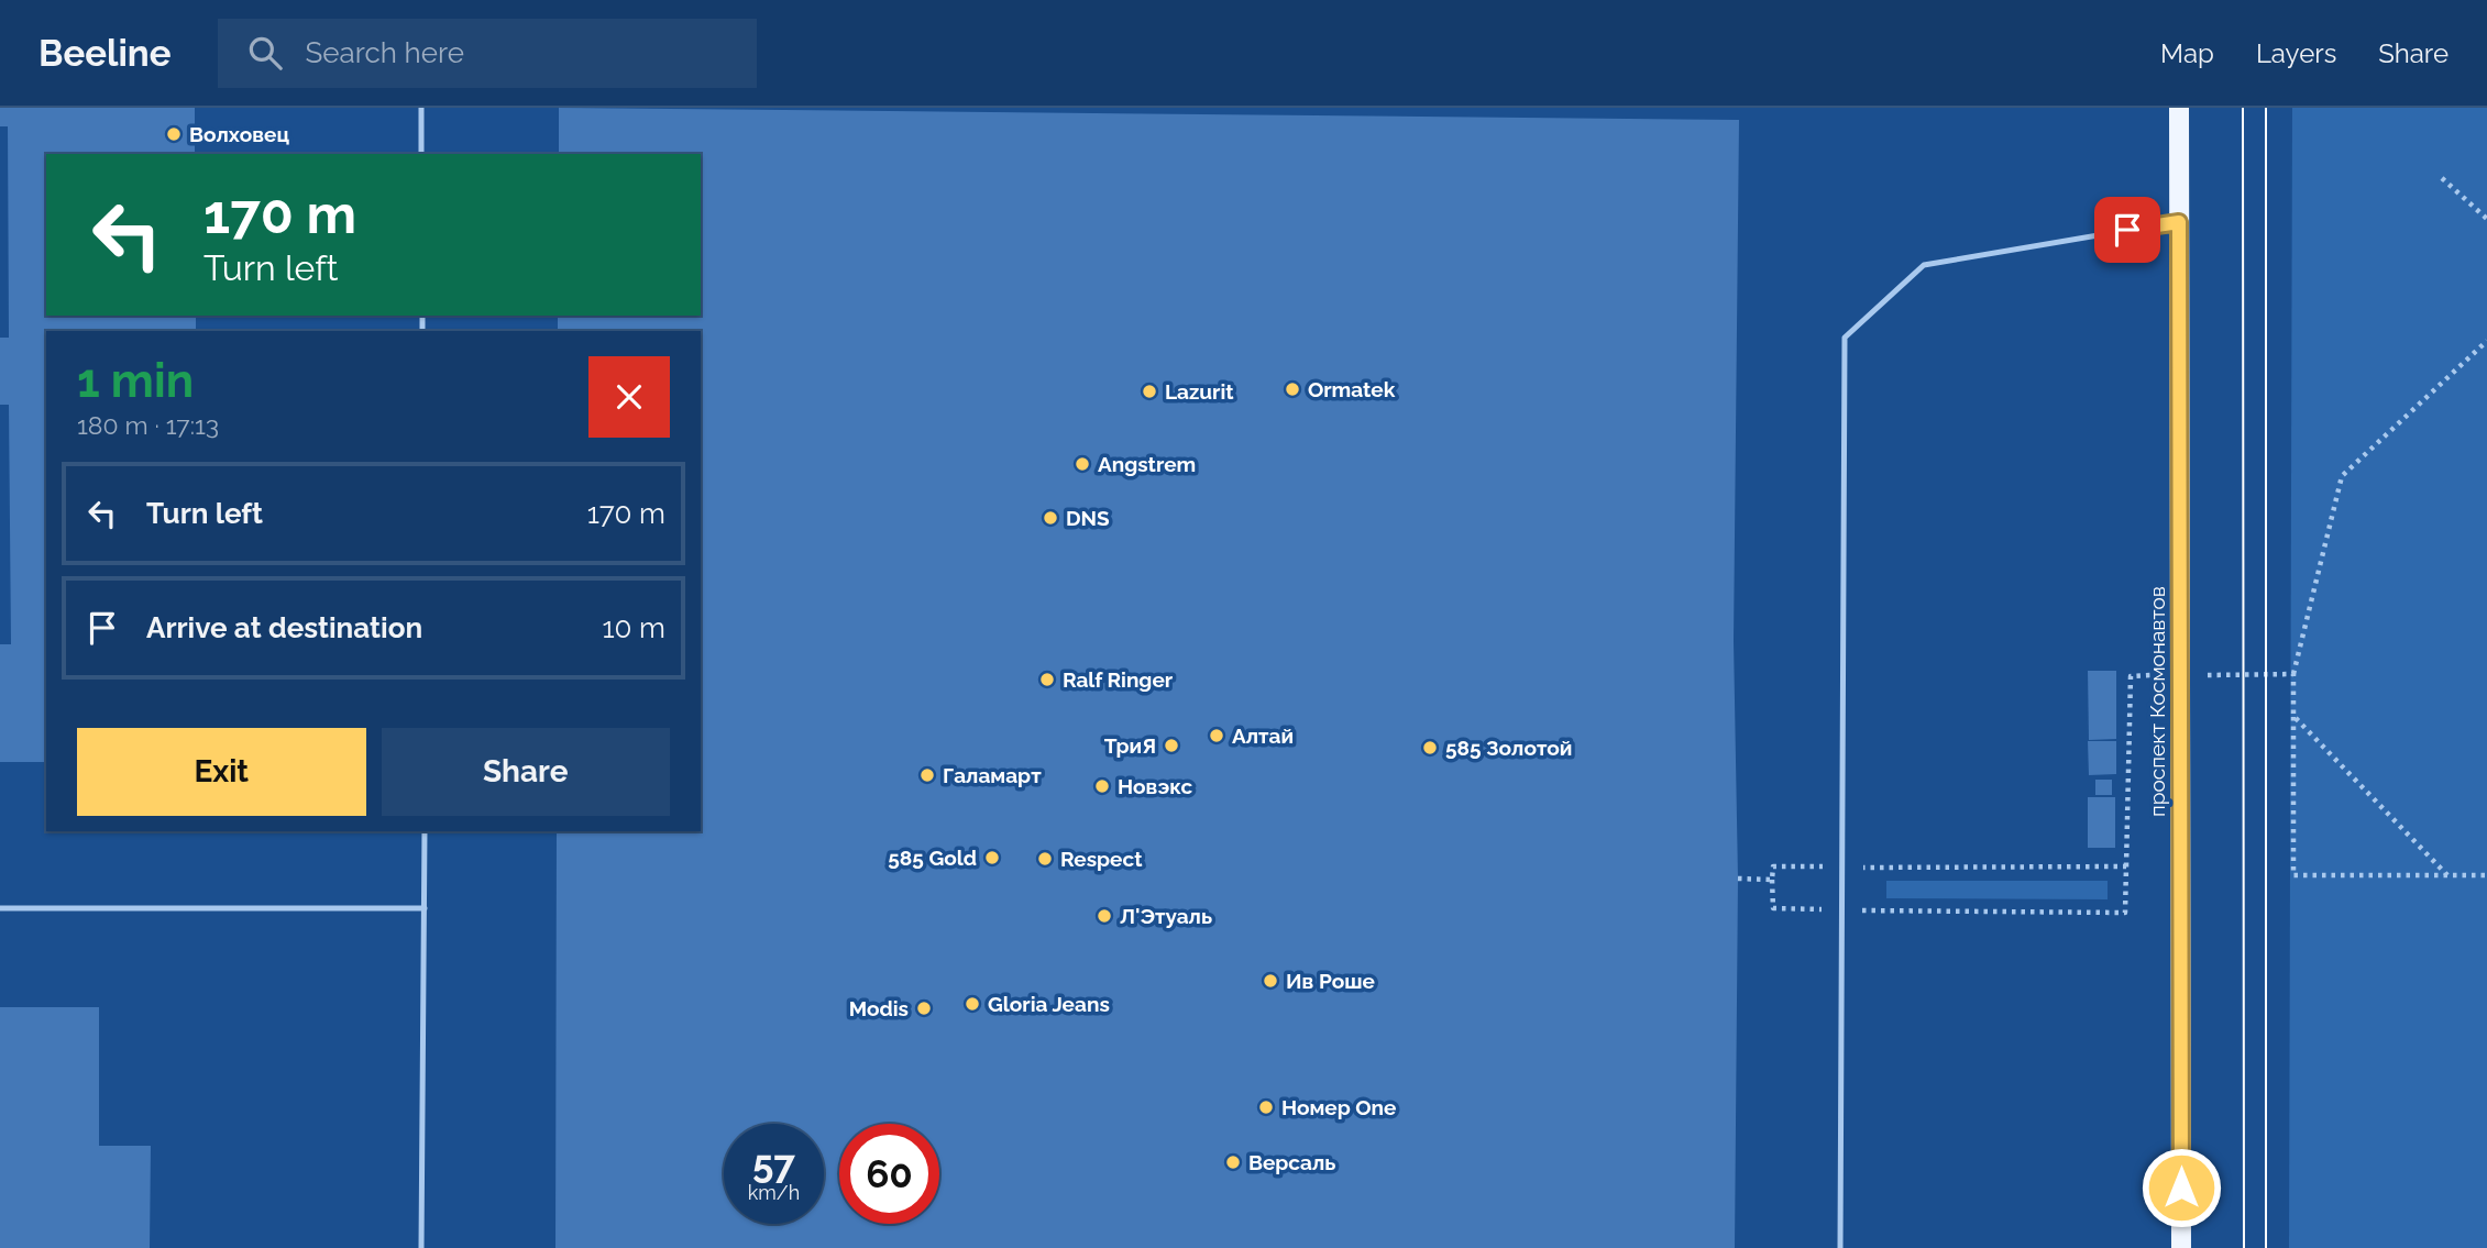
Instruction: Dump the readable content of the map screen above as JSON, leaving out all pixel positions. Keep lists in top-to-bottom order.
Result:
{
  "streets": {
    "main road": ["проспект Космонавтов"]
  },
  "places": [
    "Волховец",
    "Ormatek",
    "Lazurit",
    "Angstrem",
    "DNS",
    "Ralf Ringer",
    "Алтай",
    "ТриЯ",
    "585 Золотой",
    "Галамарт",
    "Новэкс",
    "585 Gold",
    "Respect",
    "Л'Этуаль",
    "Ив Роше",
    "Gloria Jeans",
    "Modis",
    "Номер One",
    "Версаль"
  ],
  "page": {
    "header": "Beeline",
    "search": "Search here",
    "nav": ["Map", "Layers", "Share"],
    "turn": ["170 m", "Turn left"],
    "heading": ["1 min", "180 m · 17:13"],
    "list": [
      {
        "name": "Turn left",
        "value": "170 m"
      },
      {
        "name": "Arrive at destination",
        "value": "10 m"
      }
    ],
    "buttons": ["Exit", "Share"],
    "speed": "57 km/h",
    "limit": "60"
  }
}
